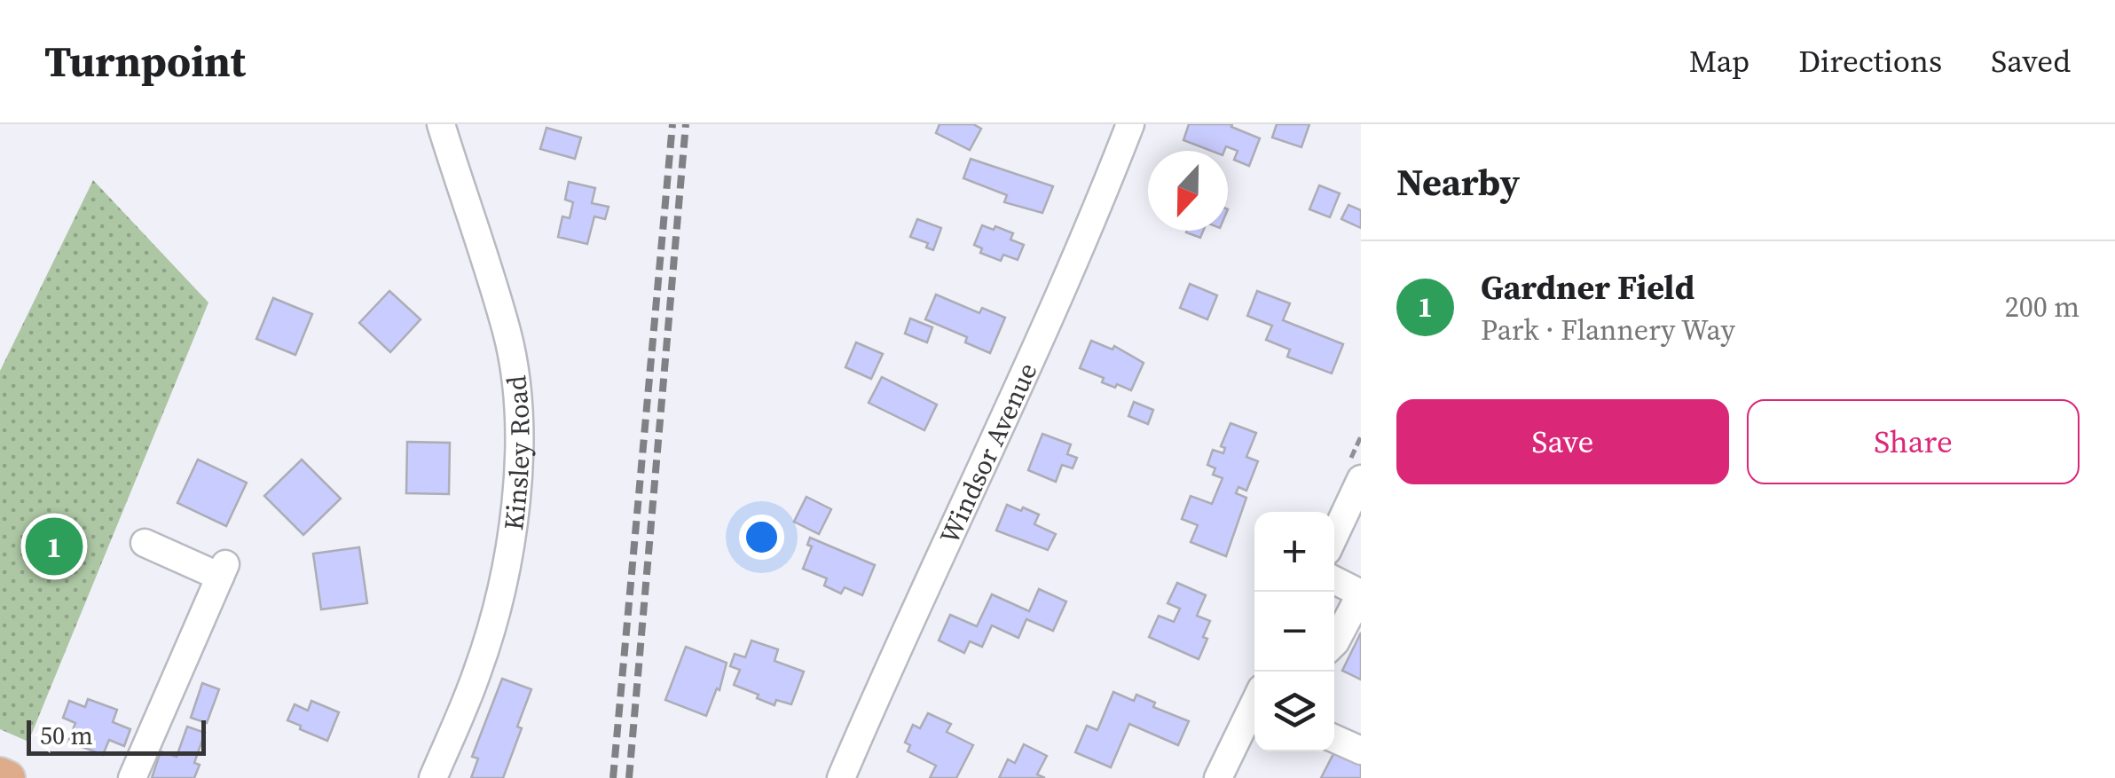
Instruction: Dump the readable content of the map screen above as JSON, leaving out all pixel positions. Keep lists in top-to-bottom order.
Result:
{
  "streets": {
    "street": ["Windsor Avenue", "Kinsley Road"]
  },
  "scale_bar": "50 m",
  "north": "bottom",
  "page": {
    "header": "Turnpoint",
    "nav": ["Map", "Directions", "Saved"],
    "heading": "Nearby",
    "list": [
      {
        "mark": "1",
        "name": "Gardner Field",
        "note": "Park · Flannery Way",
        "value": "200 m"
      }
    ],
    "buttons": ["Save", "Share"],
    "map_buttons": ["+", "−"],
    "pins": "1",
    "scale": "50 m"
  }
}
